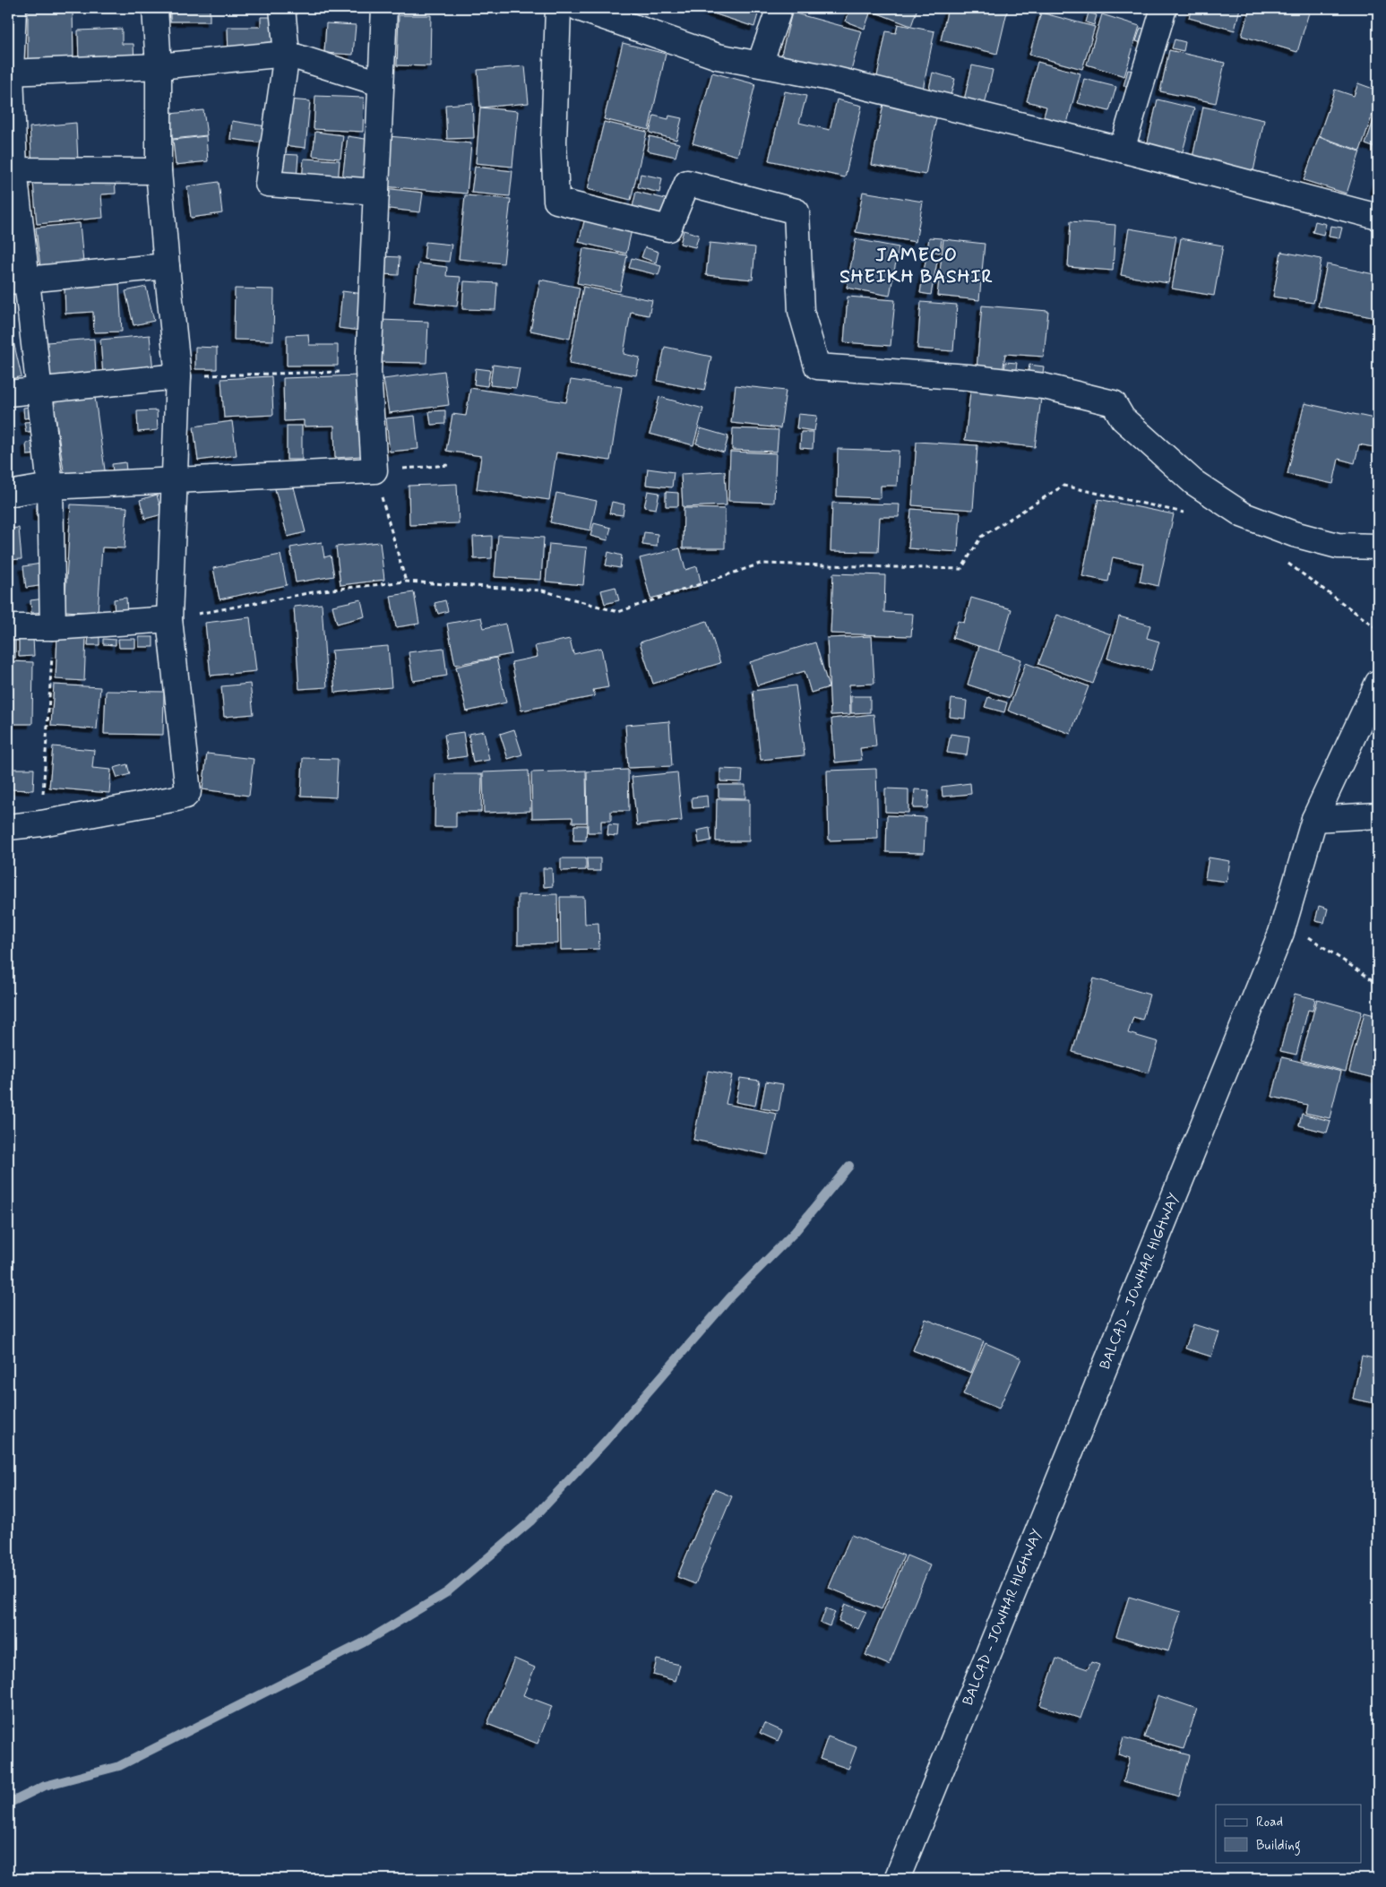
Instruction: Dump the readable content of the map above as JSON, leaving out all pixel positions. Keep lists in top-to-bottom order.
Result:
{
  "streets": {
    "street": ["BALCAD - JOWHAR HIGHWAY"]
  },
  "districts": ["JAMECO SHEIKH BASHIR"],
  "legend": ["Road", "Building"]
}
